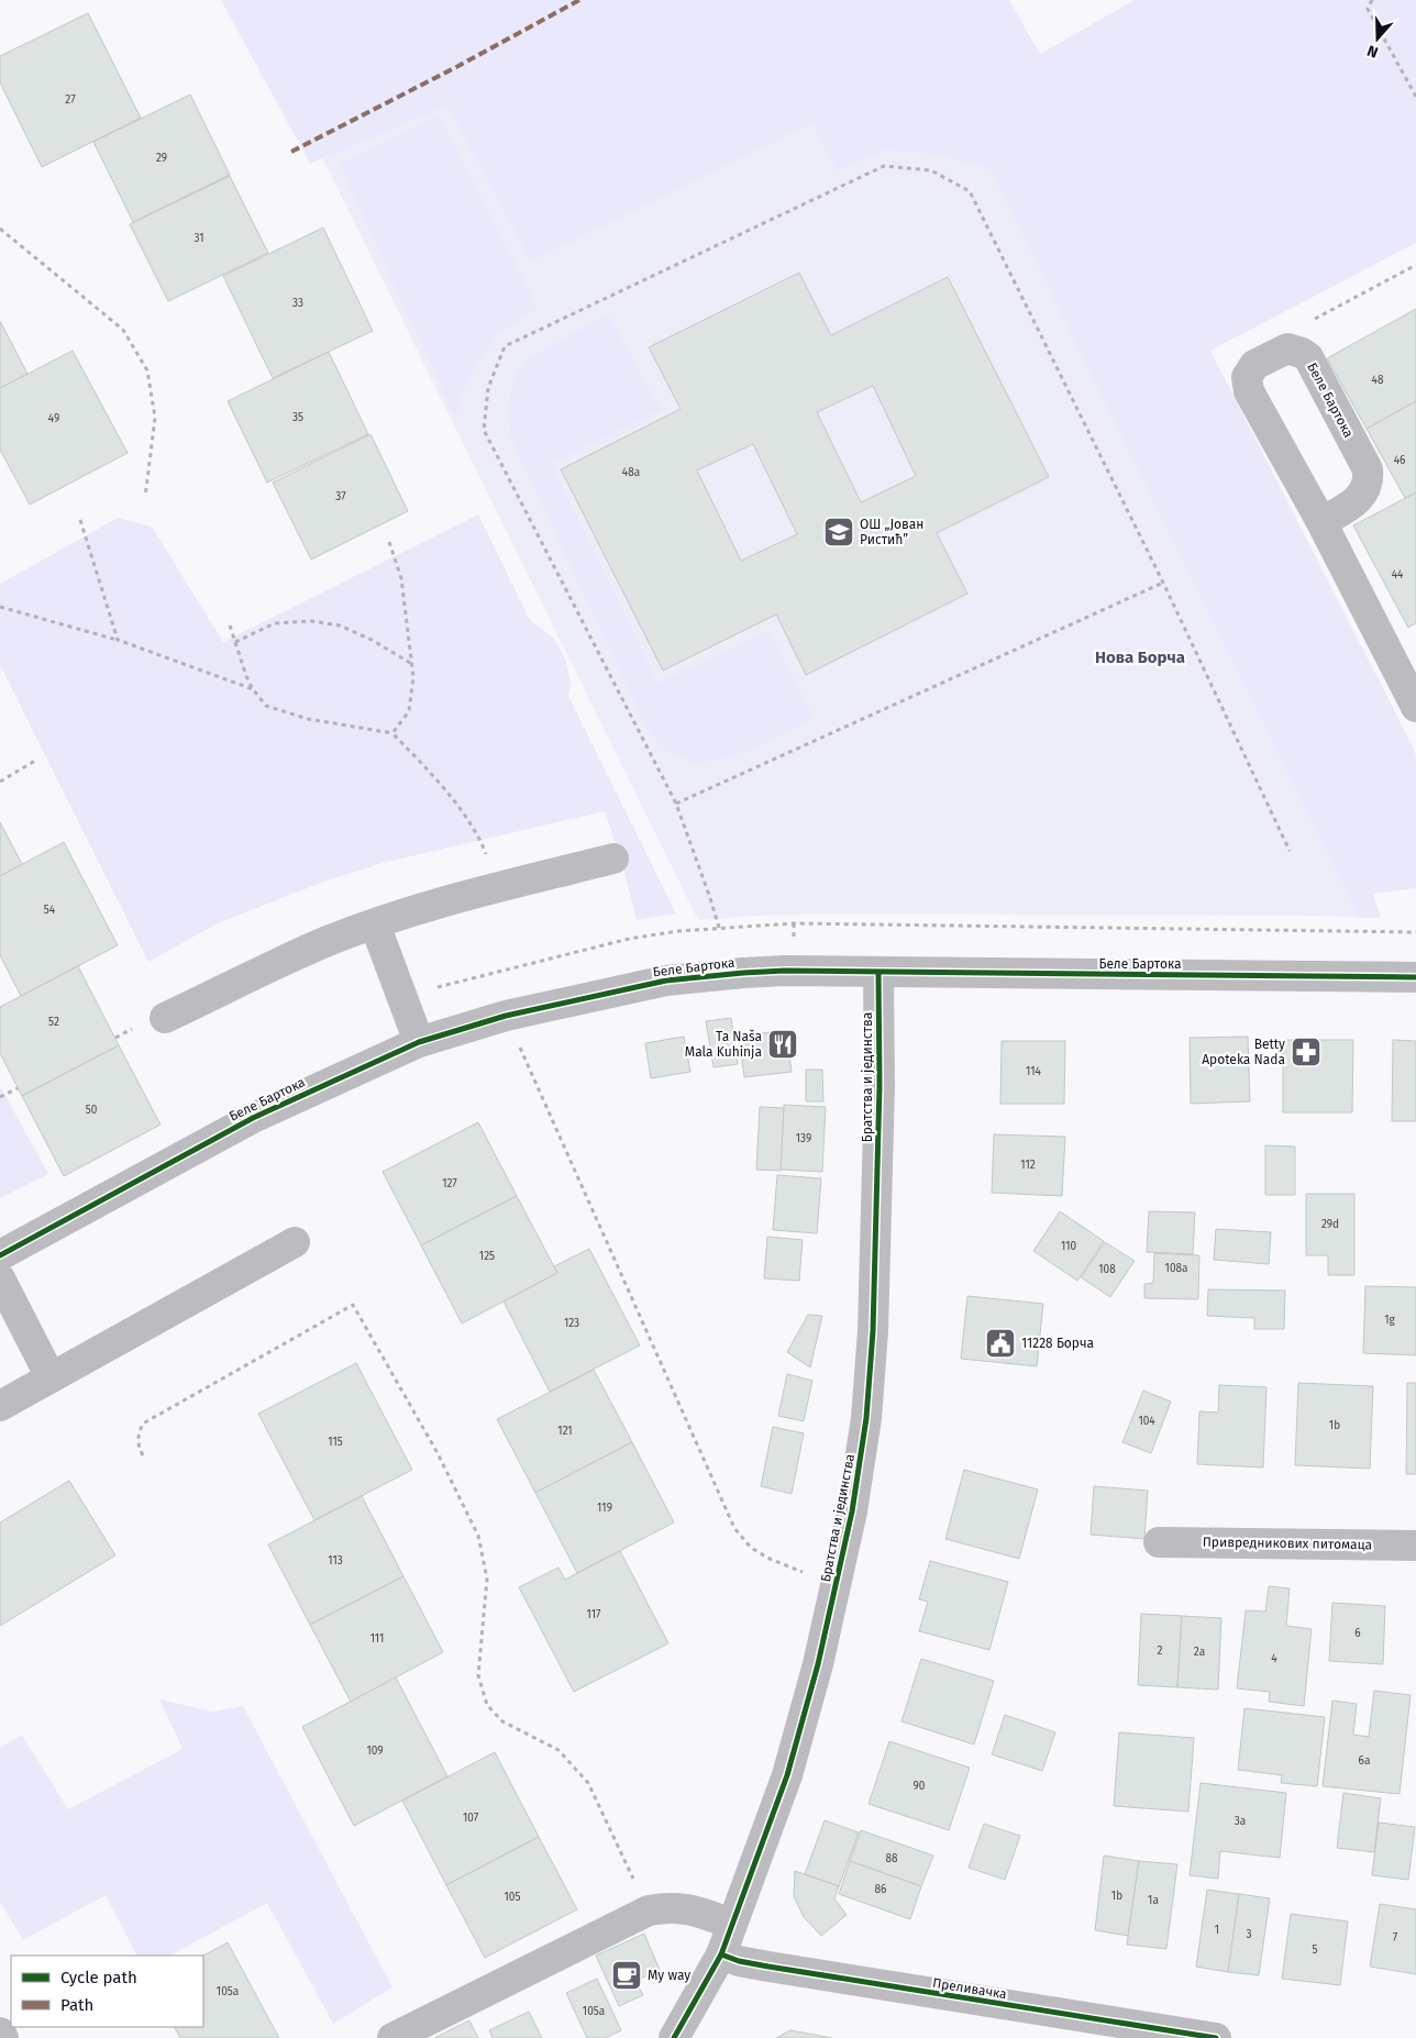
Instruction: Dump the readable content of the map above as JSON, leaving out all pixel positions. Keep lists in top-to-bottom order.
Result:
{
  "streets": {
    "street": [
      "Беле Бартока",
      "Братства и јединства",
      "Привредникових питомаца",
      "Преливачка"
    ]
  },
  "crossings": [
    ["Беле Бартока", "Братства и јединства"],
    ["Братства и јединства", "Преливачка"]
  ],
  "districts": ["Нова Борча"],
  "places": {
    "school or university": ["ОШ „Јован Ристић”"],
    "restaurant": ["Ta Naša Mala Kuhinja"],
    "pharmacy": ["Betty Apoteka Nada"],
    "public building": ["11228 Борча"],
    "cafe": ["My way"]
  },
  "house_numbers": [
    "27",
    "29",
    "31",
    "33",
    "48",
    "35",
    "49",
    "46",
    "48а",
    "37",
    "44",
    "54",
    "52",
    "114",
    "50",
    "139",
    "112",
    "127",
    "29d",
    "110",
    "125",
    "108a",
    "108",
    "1g",
    "123",
    "104",
    "1b",
    "121",
    "115",
    "119",
    "113",
    "117",
    "6",
    "111",
    "2",
    "2a",
    "4",
    "109",
    "6a",
    "90",
    "107",
    "3a",
    "88",
    "86",
    "1b",
    "105",
    "1a",
    "1",
    "3",
    "7",
    "5",
    "105a",
    "105a"
  ],
  "legend": ["Cycle path", "Path"],
  "north": "bottom"
}
